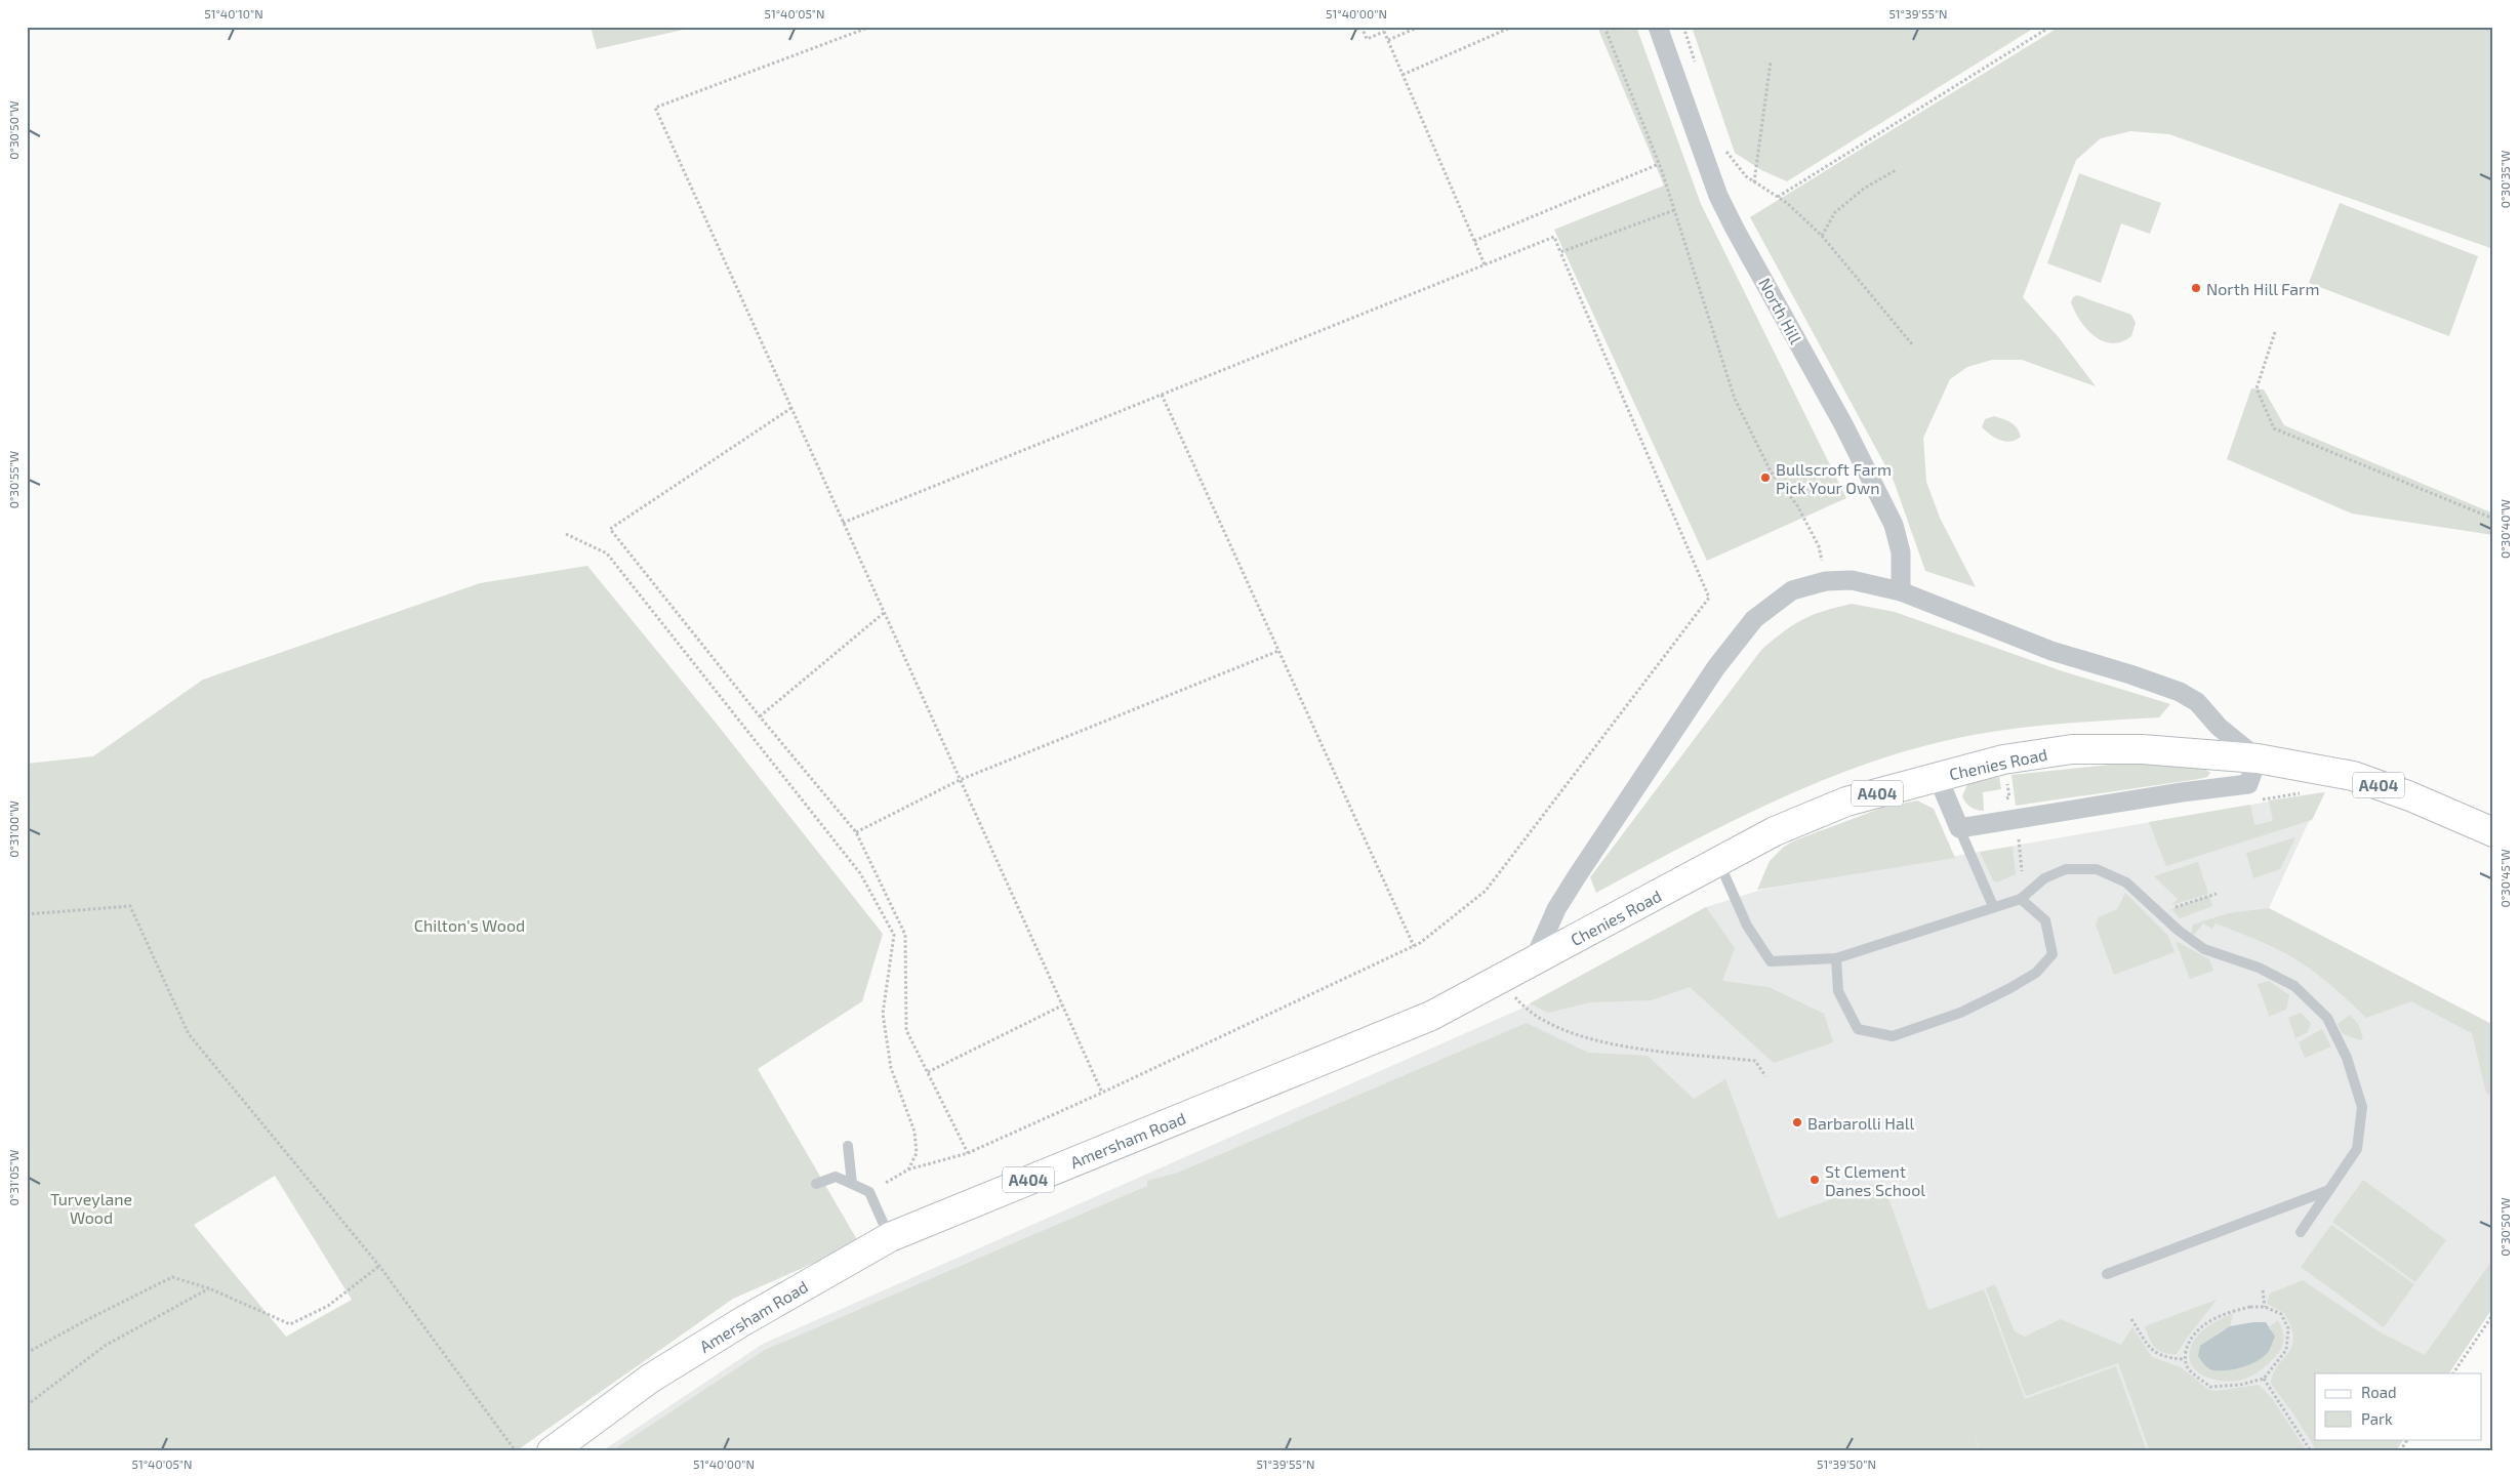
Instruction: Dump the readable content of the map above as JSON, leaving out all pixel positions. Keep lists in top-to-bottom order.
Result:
{
  "streets": {
    "main road": ["Chenies Road", "A404", "Amersham Road"],
    "street": ["North Hill"]
  },
  "crossings": [
    ["Chenies Road", "Amersham Road"]
  ],
  "parks": ["Chilton's Wood", "Turveylane Wood"],
  "places": [
    "North Hill Farm",
    "Bullscroft Farm Pick Your Own",
    "Barbarolli Hall",
    "St Clement Danes School"
  ],
  "legend": ["Road", "Park"],
  "coordinates": [
    "51°40'10\"N",
    "51°40'05\"N",
    "51°40'00\"N",
    "51°39'55\"N",
    "0°30'50\"W",
    "0°30'35\"W",
    "0°30'55\"W",
    "0°30'40\"W",
    "0°31'00\"W",
    "0°30'45\"W",
    "0°31'05\"W",
    "51°39'50\"N"
  ]
}
